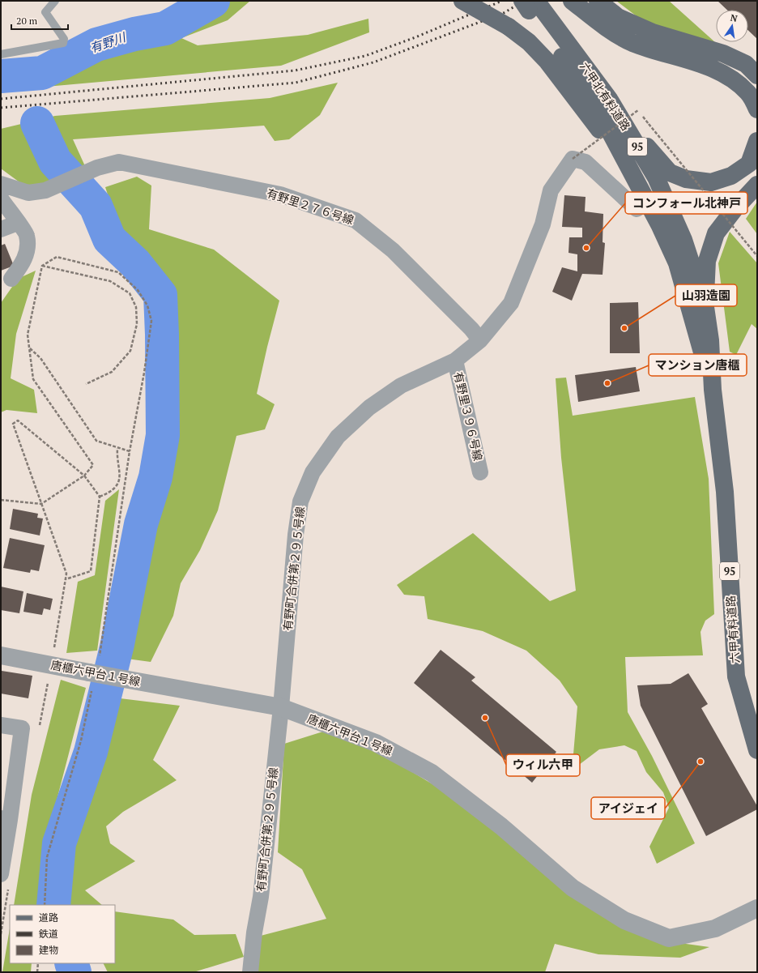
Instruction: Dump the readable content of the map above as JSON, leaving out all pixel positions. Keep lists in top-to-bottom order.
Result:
{
  "streets": {
    "main road": ["六甲北有料道路", "95", "六甲有料道路"],
    "street": [
      "有野里２７６号線",
      "有野里３９６号線",
      "有野町合併第２９５号線",
      "唐櫃六甲台１号線"
    ]
  },
  "crossings": [
    ["六甲北有料道路", "六甲有料道路"],
    ["有野里２７６号線", "有野町合併第２９５号線"],
    ["有野里３９６号線", "有野町合併第２９５号線"],
    ["有野町合併第２９５号線", "唐櫃六甲台１号線"]
  ],
  "water": ["有野川"],
  "places": [
    "コンフォール北神戸",
    "山羽造園",
    "マンション唐櫃",
    "ウィル六甲",
    "アイジェイ"
  ],
  "legend": ["道路", "鉄道", "建物"],
  "scale_bar": "20 m",
  "north": "top"
}
